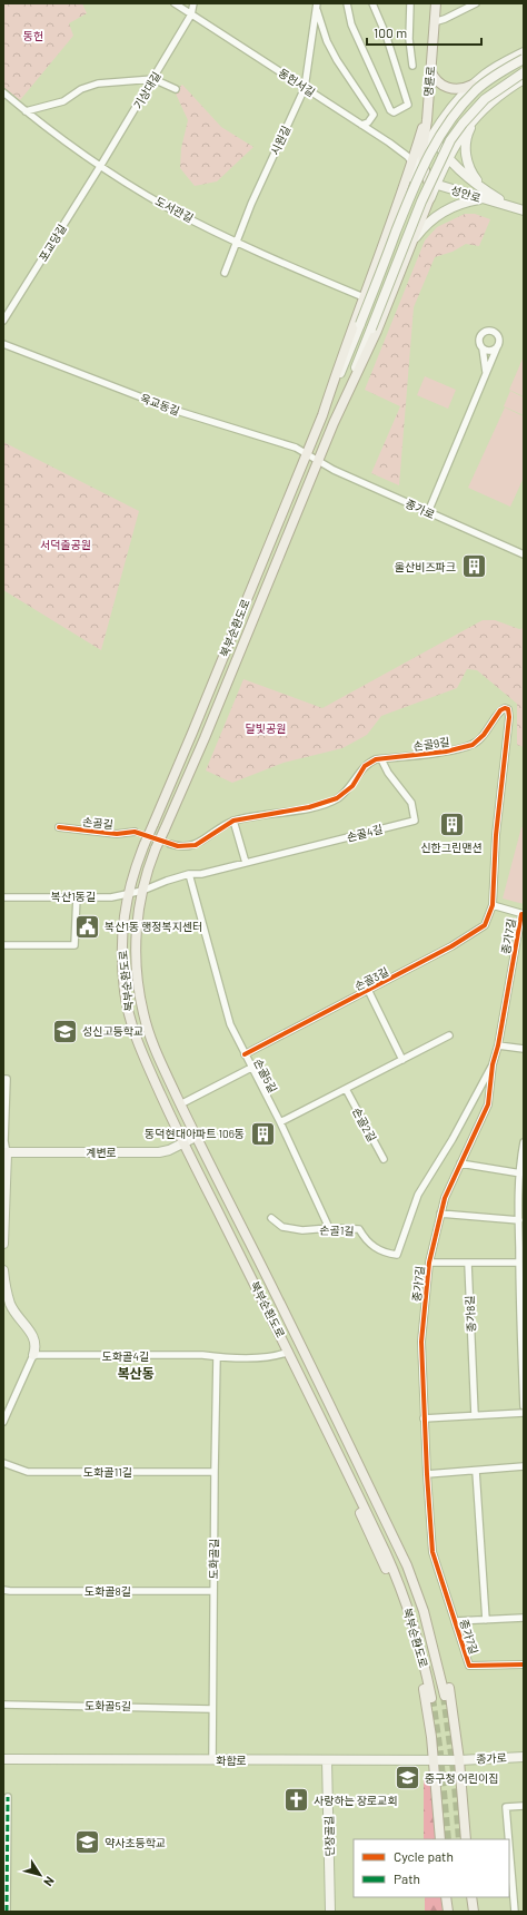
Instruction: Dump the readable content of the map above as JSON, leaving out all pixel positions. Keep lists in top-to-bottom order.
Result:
{
  "streets": {
    "main road": [
      "명륜로",
      "성안로",
      "종가로",
      "북부순환도로",
      "계변로",
      "화합로",
      "단장골길"
    ],
    "street": [
      "동헌서길",
      "기상대길",
      "시원길",
      "도서관길",
      "포교당길",
      "옥교동길",
      "손골9길",
      "손골길",
      "손골4길",
      "복산1동길",
      "종가7길",
      "손골3길",
      "손골5길",
      "손골2길",
      "손골1길",
      "종가8길",
      "도화골4길",
      "도화골11길",
      "도화골길",
      "도화골8길",
      "도화골5길"
    ]
  },
  "crossings": [
    ["동헌서길", "기상대길"],
    ["동헌서길", "시원길"],
    ["기상대길", "도서관길"],
    ["기상대길", "포교당길"],
    ["시원길", "도서관길"],
    ["도서관길", "포교당길"],
    ["옥교동길", "종가로"],
    ["옥교동길", "북부순환도로"],
    ["종가로", "북부순환도로"],
    ["종가로", "화합로"],
    ["북부순환도로", "손골4길"],
    ["북부순환도로", "복산1동길"],
    ["북부순환도로", "계변로"],
    ["북부순환도로", "도화골4길"],
    ["손골9길", "손골4길"],
    ["손골9길", "손골3길"],
    ["손골4길", "복산1동길"],
    ["손골4길", "손골5길"],
    ["종가7길", "손골1길"],
    ["손골3길", "손골5길"],
    ["손골5길", "손골1길"],
    ["도화골4길", "도화골길"],
    ["도화골11길", "도화골길"],
    ["도화골길", "도화골8길"],
    ["도화골길", "도화골5길"],
    ["도화골길", "화합로"],
    ["화합로", "단장골길"]
  ],
  "districts": ["복산동"],
  "parks": ["동헌", "서덕출공원", "달빛공원"],
  "places": {
    "building": ["울산비즈파크", "신한그린맨션", "동덕현대아파트 106동"],
    "public building": ["복산1동 행정복지센터"],
    "school or university": ["성신고등학교", "중구청 어린이집", "약사초등학교"],
    "church": ["사랑하는 장로교회"]
  },
  "legend": ["Cycle path", "Path"],
  "scale_bar": "100 m",
  "north": "bottom right"
}
